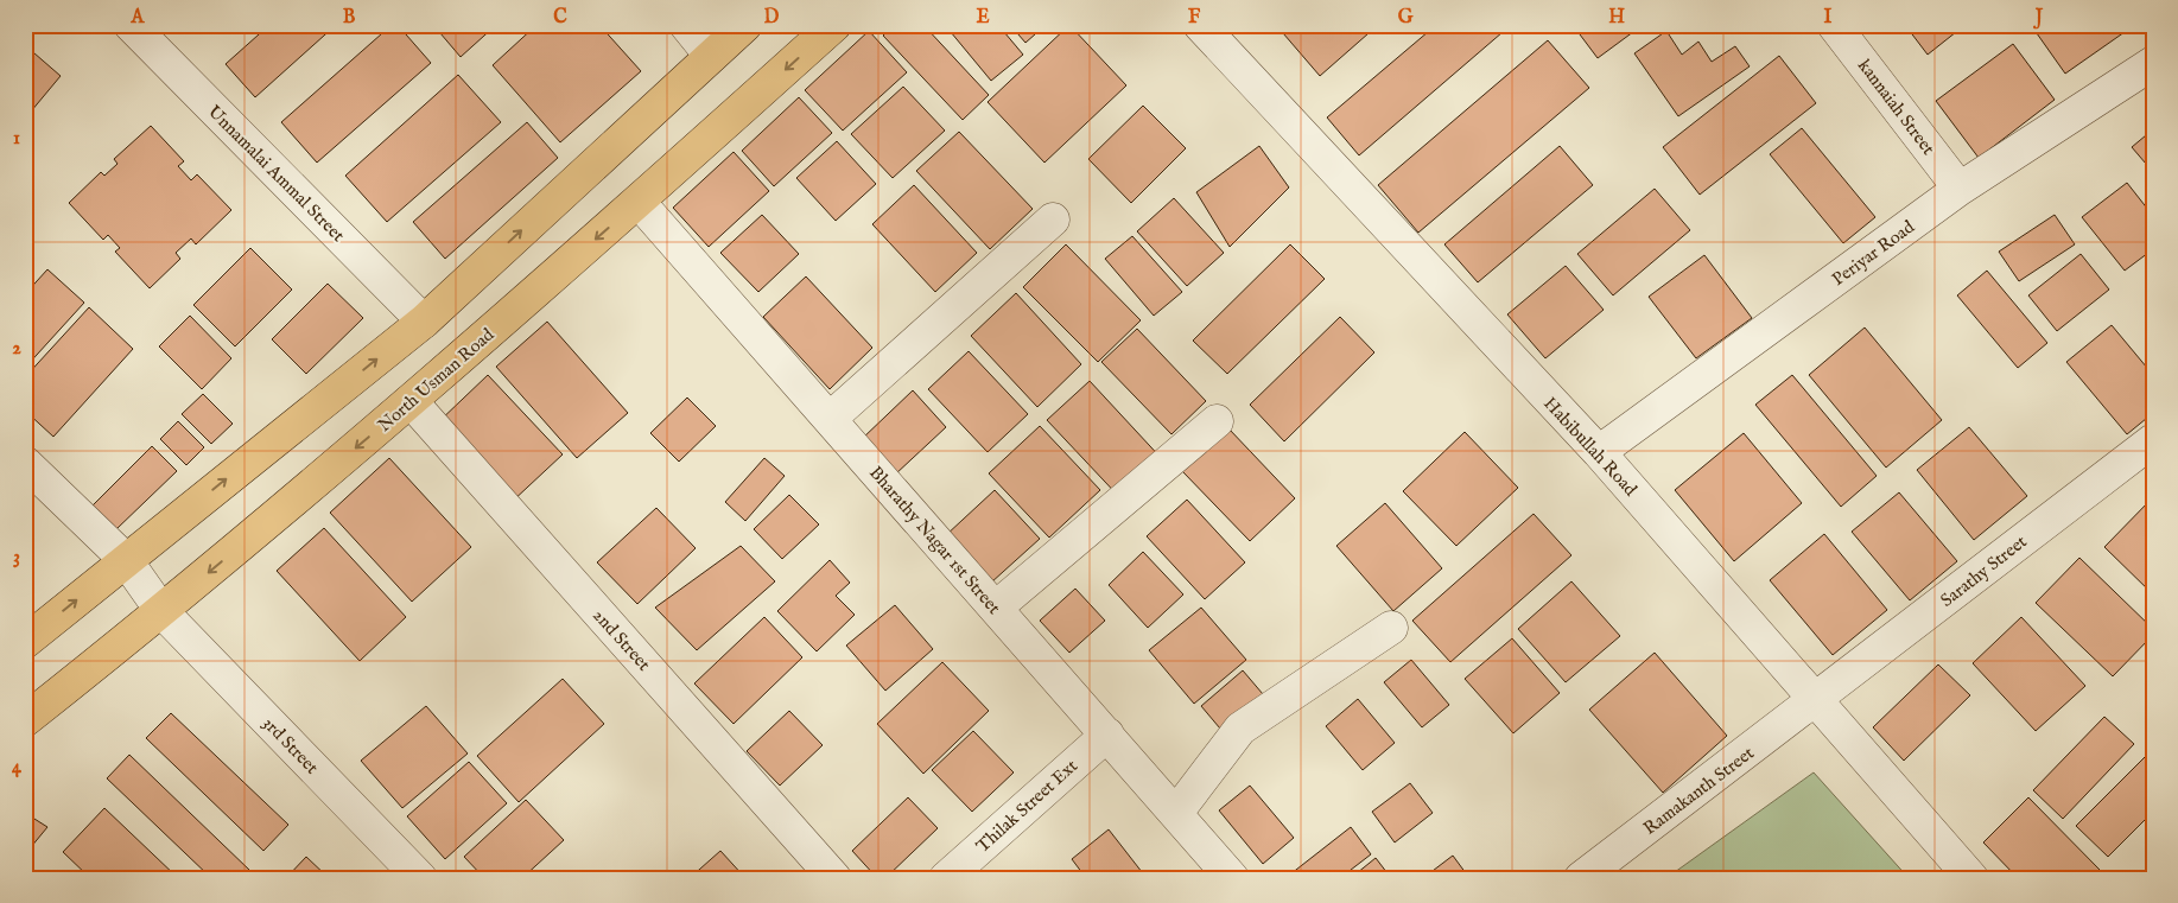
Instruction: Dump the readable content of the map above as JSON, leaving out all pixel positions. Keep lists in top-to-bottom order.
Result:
{
  "streets": {
    "main road": ["North Usman Road"],
    "street": [
      "kannaiah Street",
      "Unnamalai Ammal Street",
      "Periyar Road",
      "Habibullah Road",
      "Bharathy Nagar 1st Street",
      "Sarathy Street",
      "2nd Street",
      "3rd Street",
      "Ramakanth Street",
      "Thilak Street Ext"
    ]
  },
  "crossings": [
    ["kannaiah Street", "Periyar Road"],
    ["Periyar Road", "Habibullah Road"],
    ["North Usman Road", "Bharathy Nagar 1st Street"],
    ["North Usman Road", "2nd Street"],
    ["North Usman Road", "3rd Street"],
    ["Habibullah Road", "Sarathy Street"],
    ["Habibullah Road", "Ramakanth Street"],
    ["Bharathy Nagar 1st Street", "Thilak Street Ext"],
    ["Sarathy Street", "Ramakanth Street"]
  ],
  "grid": {
    "columns": [
      "A",
      "B",
      "C",
      "D",
      "E",
      "F",
      "G",
      "H",
      "I",
      "J"
    ],
    "rows": [
      "1",
      "2",
      "3",
      "4"
    ]
  }
}
